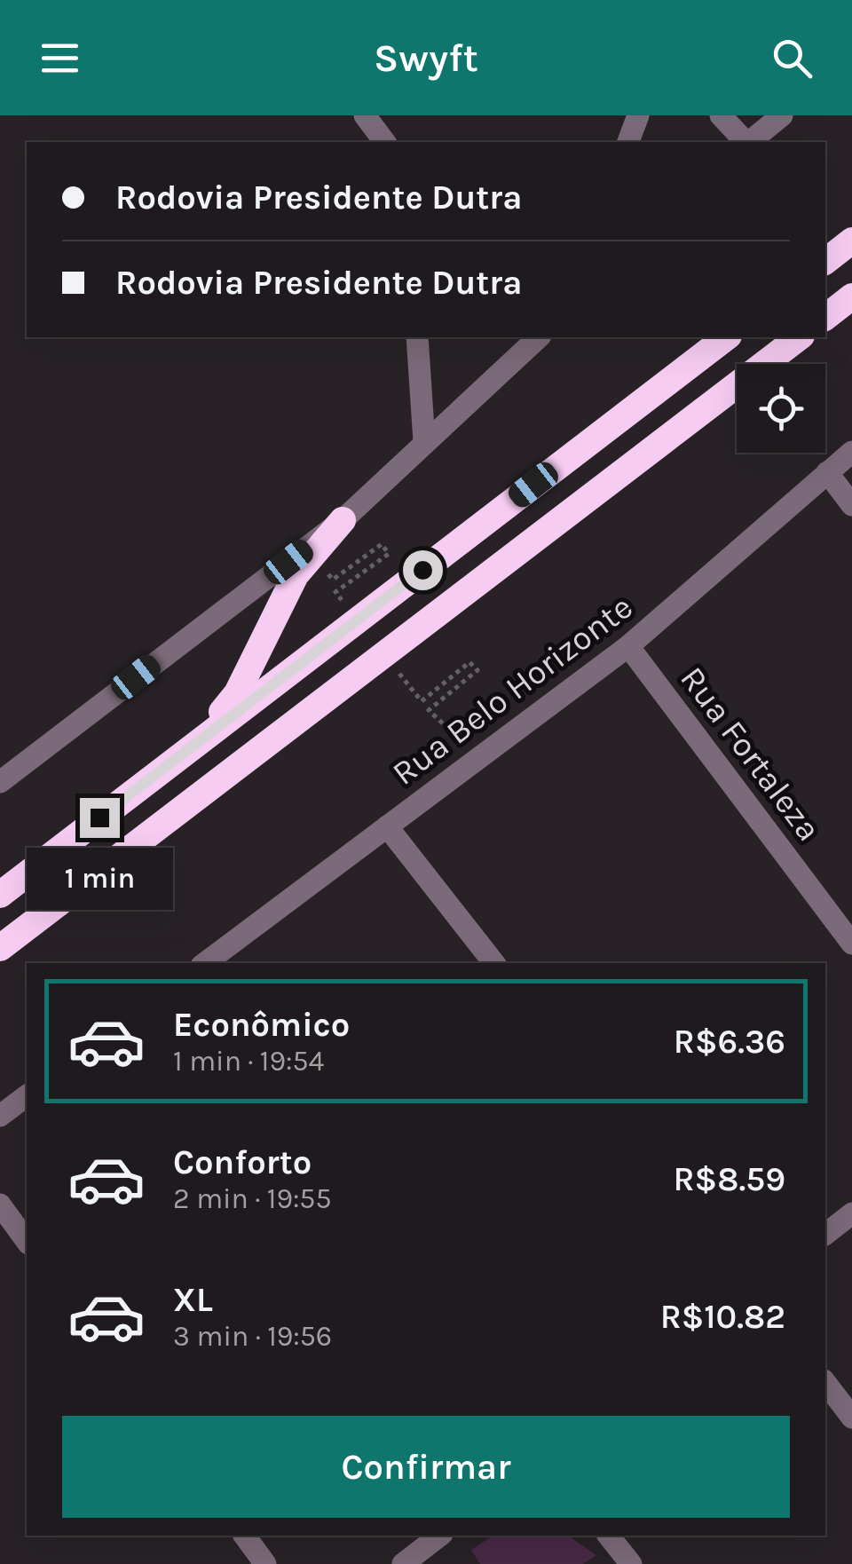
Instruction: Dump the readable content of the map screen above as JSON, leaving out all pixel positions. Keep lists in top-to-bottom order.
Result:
{
  "streets": {
    "street": ["Rua Belo Horizonte", "Rua Fortaleza"]
  },
  "crossings": [
    ["Rua Belo Horizonte", "Rua Fortaleza"]
  ],
  "page": {
    "header": "Swyft",
    "banner": ["Rodovia Presidente Dutra", "Rodovia Presidente Dutra"],
    "bubble": "1 min",
    "list": [
      {
        "name": "Econômico",
        "note": "1 min · 19:54",
        "value": "R$6.36"
      },
      {
        "name": "Conforto",
        "note": "2 min · 19:55",
        "value": "R$8.59"
      },
      {
        "name": "XL",
        "note": "3 min · 19:56",
        "value": "R$10.82"
      }
    ],
    "buttons": "Confirmar"
  }
}
